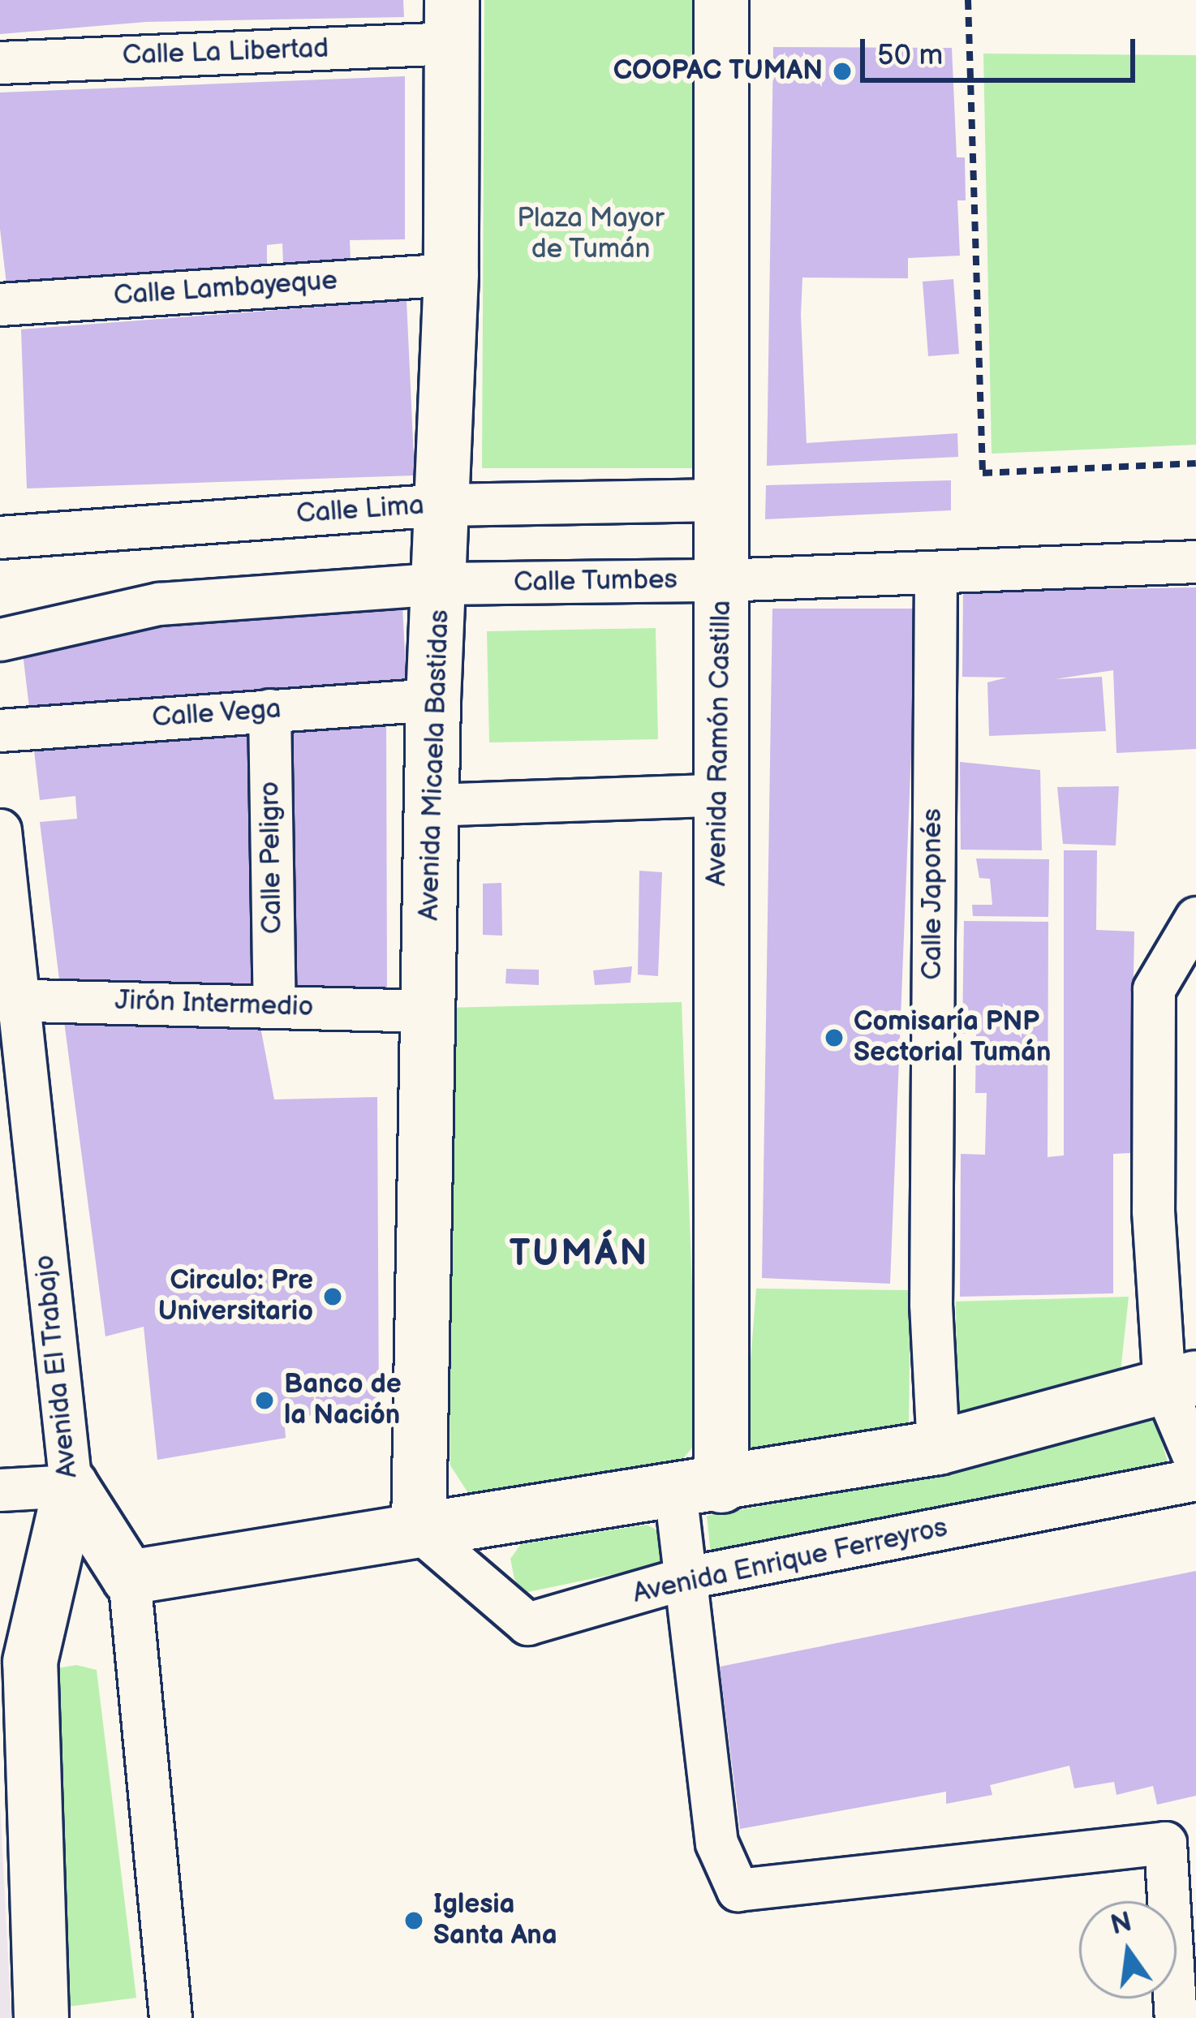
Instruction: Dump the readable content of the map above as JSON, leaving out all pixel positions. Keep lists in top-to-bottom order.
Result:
{
  "streets": {
    "main road": ["Avenida Ramón Castilla", "Avenida Micaela Bastidas", "Avenida El Trabajo"],
    "street": [
      "Calle La Libertad",
      "Calle Lambayeque",
      "Calle Lima",
      "Calle Tumbes",
      "Calle Vega",
      "Calle Peligro",
      "Calle Japonés",
      "Jirón Intermedio",
      "Avenida Enrique Ferreyros"
    ]
  },
  "crossings": [
    ["Calle La Libertad", "Avenida Micaela Bastidas"],
    ["Calle Lambayeque", "Avenida Micaela Bastidas"],
    ["Calle Lima", "Avenida Ramón Castilla"],
    ["Calle Lima", "Avenida Micaela Bastidas"],
    ["Calle Tumbes", "Avenida Ramón Castilla"],
    ["Calle Tumbes", "Avenida Micaela Bastidas"],
    ["Calle Tumbes", "Calle Japonés"],
    ["Calle Vega", "Avenida Micaela Bastidas"],
    ["Calle Vega", "Calle Peligro"],
    ["Avenida Micaela Bastidas", "Jirón Intermedio"],
    ["Avenida Micaela Bastidas", "Avenida Enrique Ferreyros"],
    ["Calle Peligro", "Jirón Intermedio"],
    ["Jirón Intermedio", "Avenida El Trabajo"]
  ],
  "districts": ["TUMÁN"],
  "parks": ["Plaza Mayor de Tumán"],
  "places": [
    "COOPAC TUMAN",
    "Comisaría PNP Sectorial Tumán",
    "Circulo: Pre Universitario",
    "Banco de la Nación",
    "Iglesia Santa Ana"
  ],
  "scale_bar": "50 m",
  "north": "top"
}
